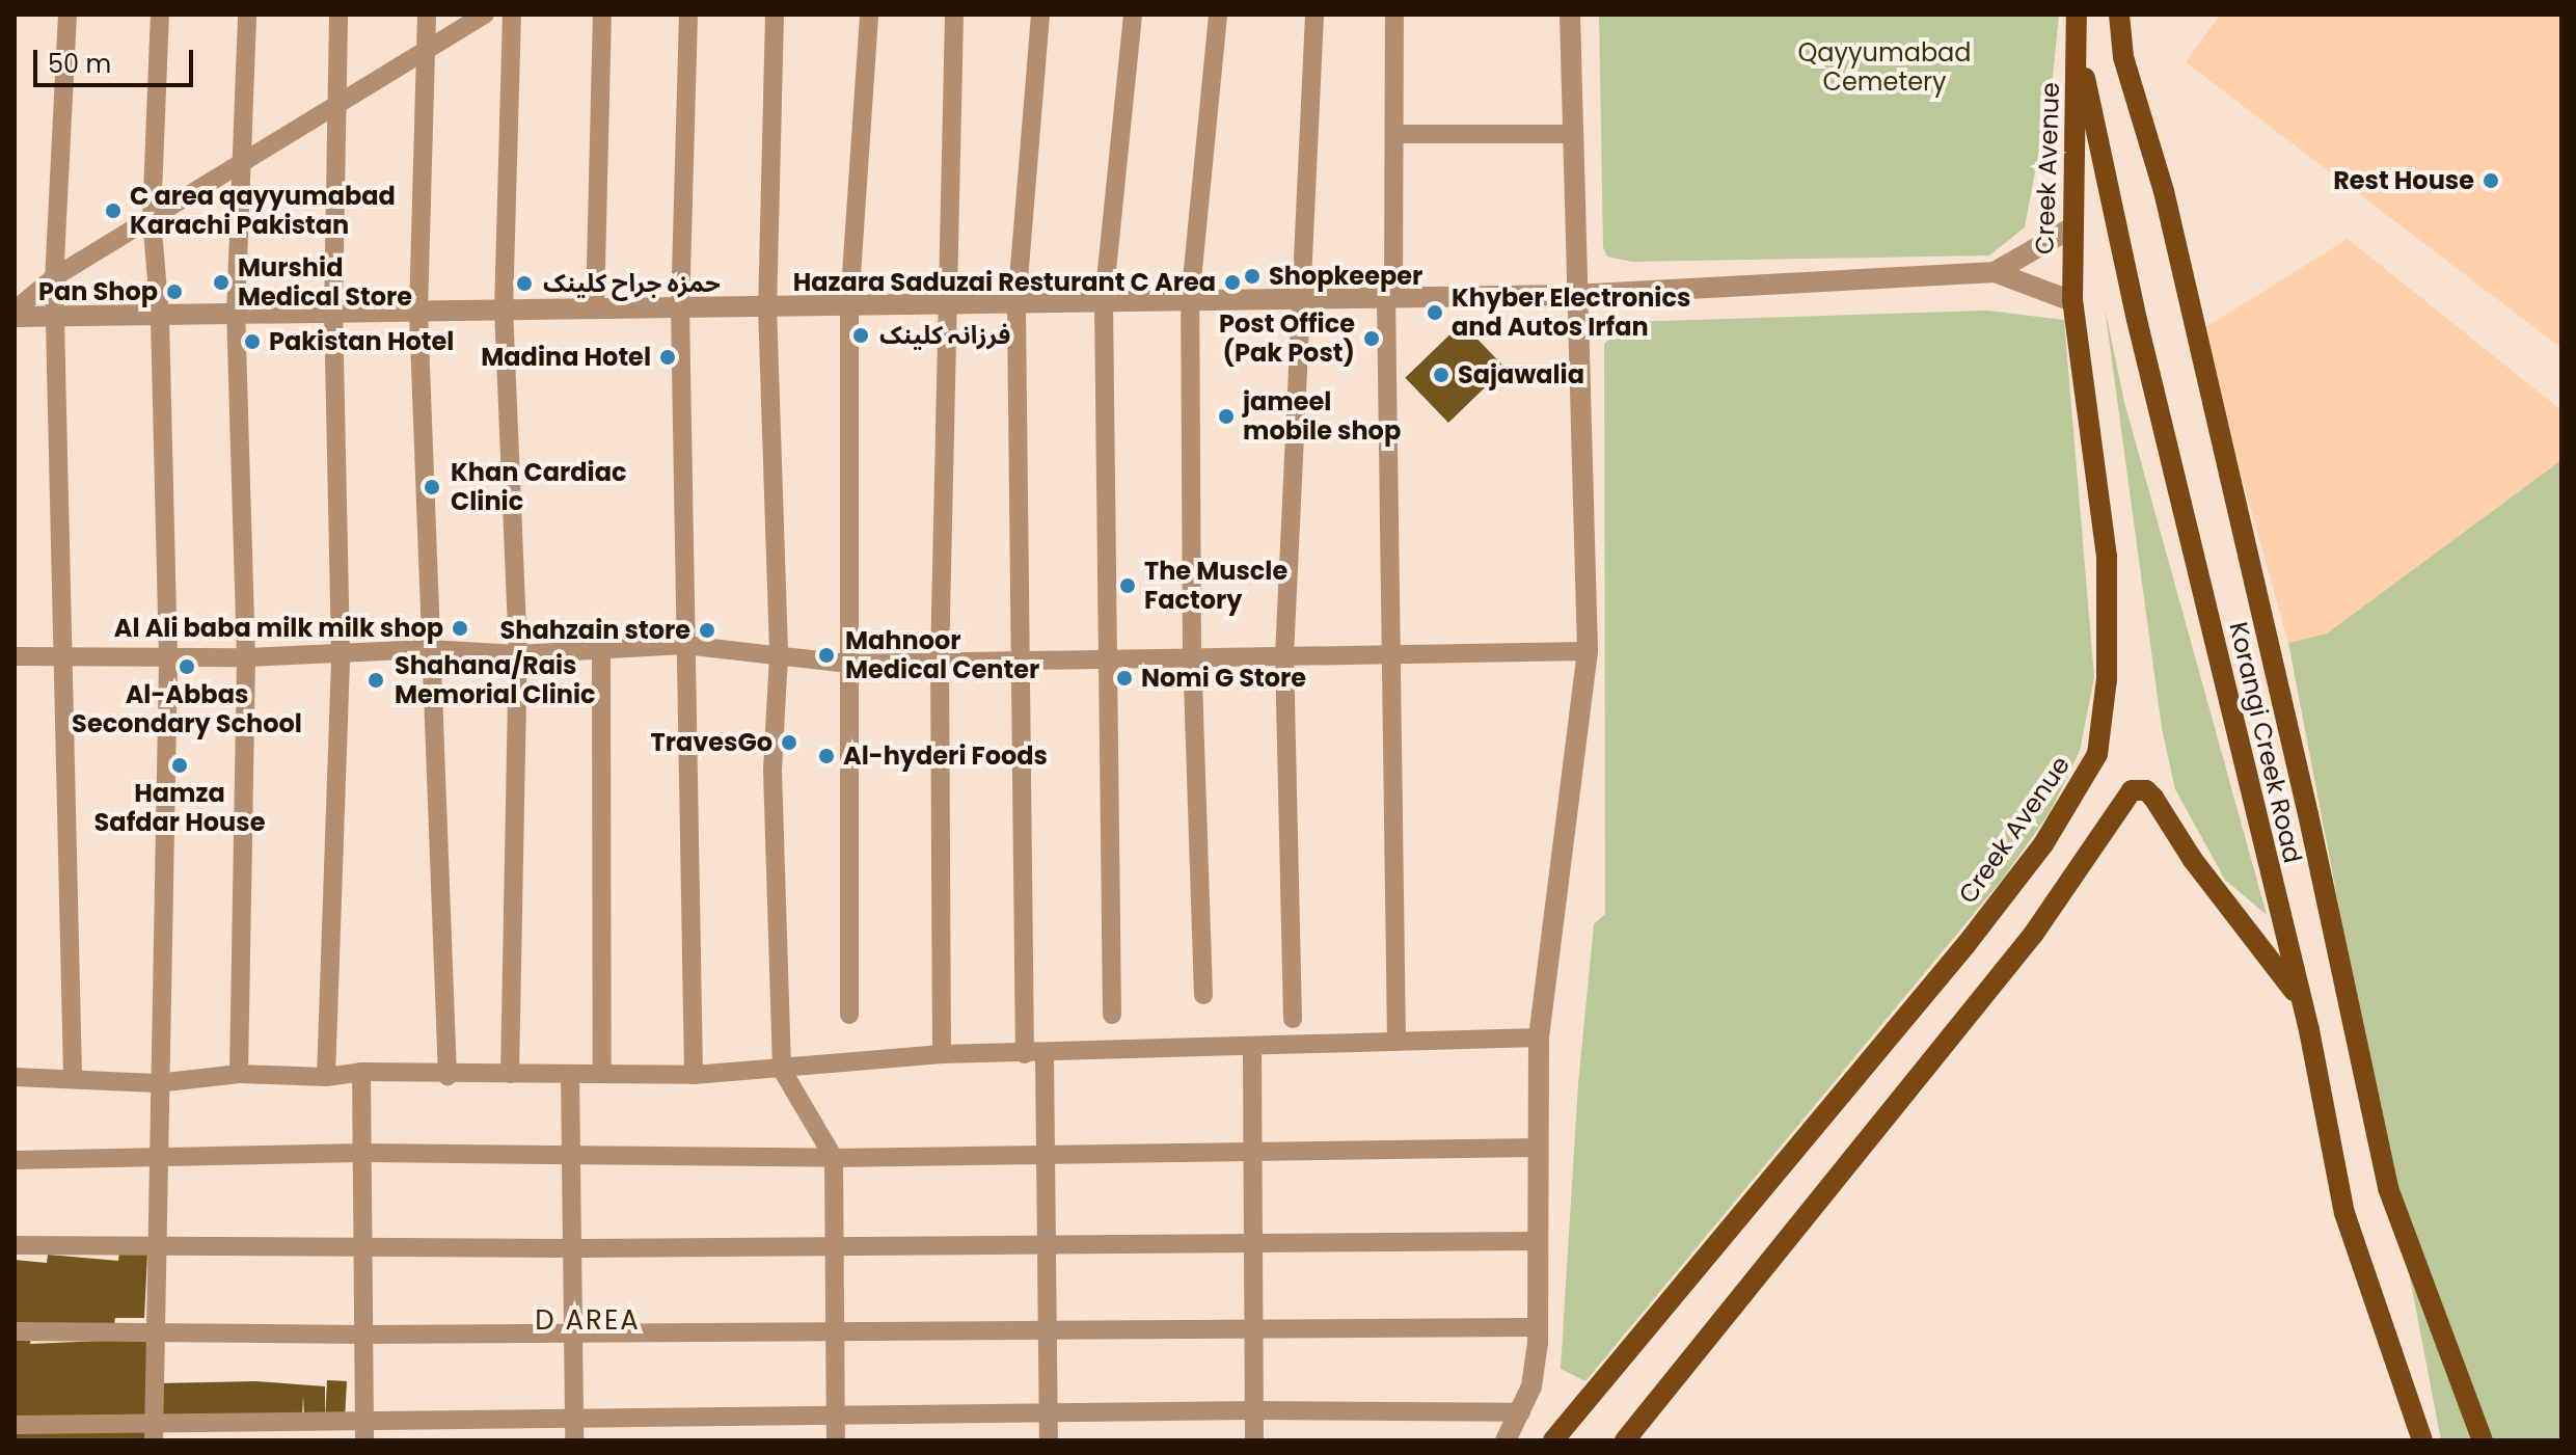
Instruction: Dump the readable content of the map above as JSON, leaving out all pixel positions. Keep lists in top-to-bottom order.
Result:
{
  "streets": {
    "main road": ["Creek Avenue", "Korangi Creek Road"]
  },
  "crossings": [
    ["Creek Avenue", "Korangi Creek Road"]
  ],
  "districts": ["D AREA"],
  "parks": ["Qayyumabad Cemetery"],
  "places": [
    "Rest House",
    "C area qayyumabad Karachi Pakistan",
    "Shopkeeper",
    "Murshid Medical Store",
    "Hazara Saduzai Resturant C Area",
    "حمزہ جراح کلینک",
    "Pan Shop",
    "Khyber Electronics and Autos Irfan",
    "فرزانہ کلینک",
    "Post Office (Pak Post)",
    "Pakistan Hotel",
    "Madina Hotel",
    "Sajawalia",
    "jameel mobile shop",
    "Khan Cardiac Clinic",
    "The Muscle Factory",
    "Al Ali baba milk milk shop",
    "Shahzain store",
    "Mahnoor Medical Center",
    "Al-Abbas Secondary School",
    "Nomi G Store",
    "Shahana/Rais Memorial Clinic",
    "TravesGo",
    "Al-hyderi Foods",
    "Hamza Safdar House"
  ],
  "scale_bar": "50 m"
}
